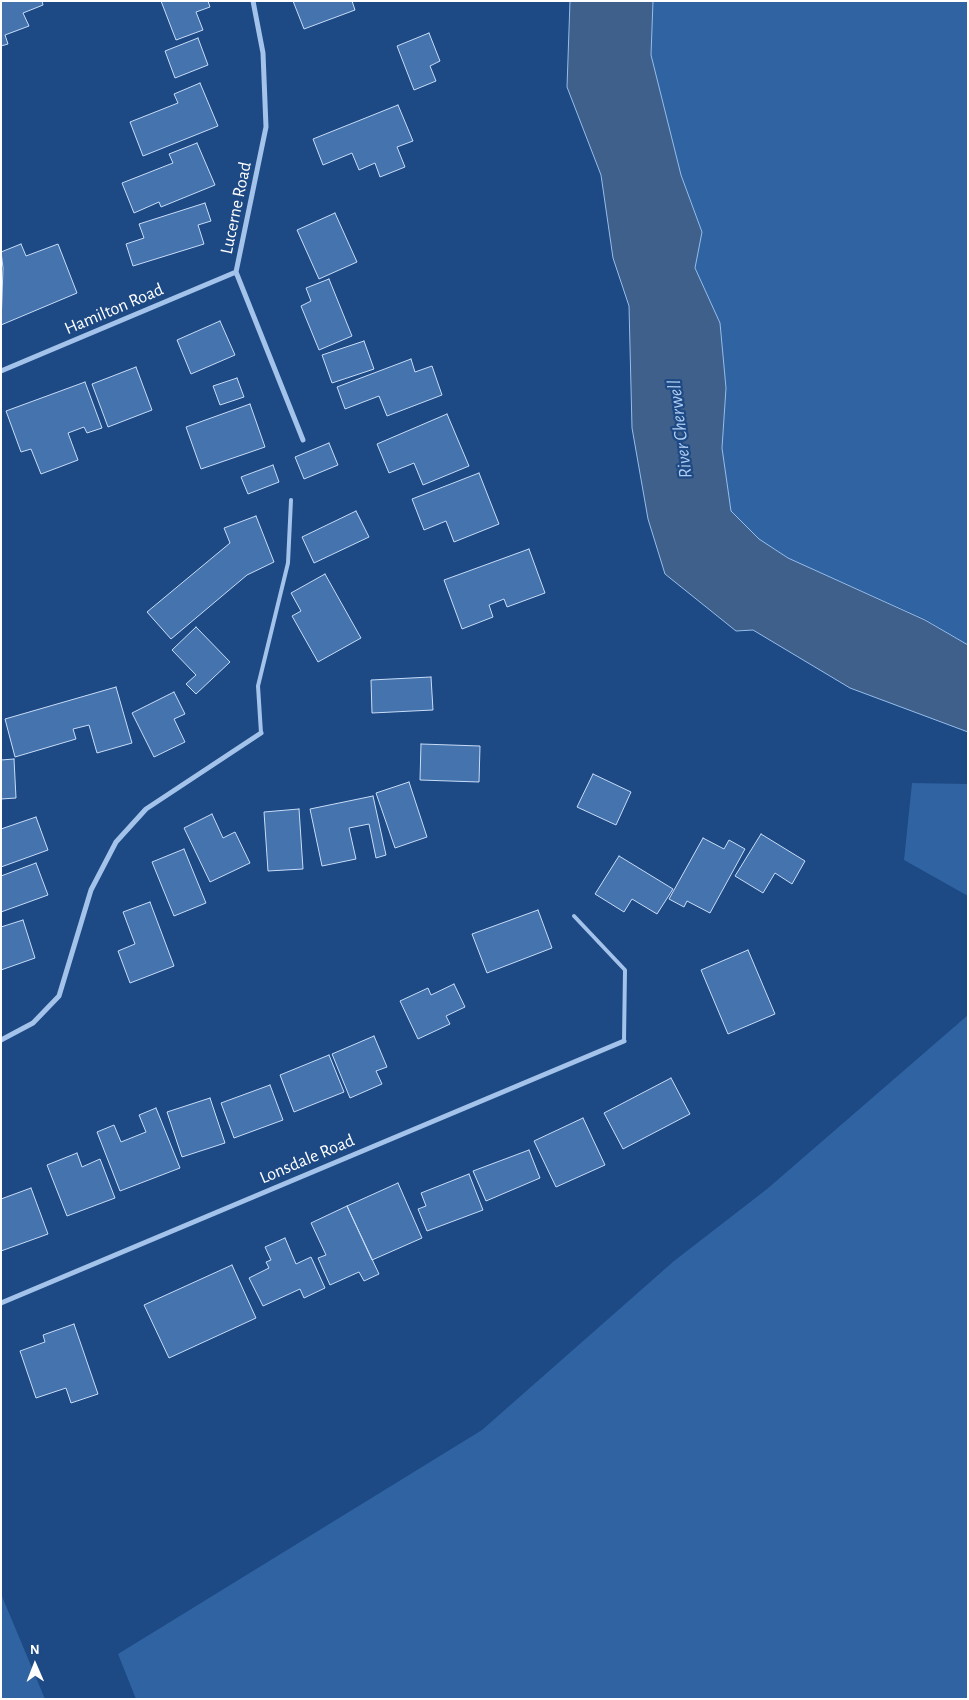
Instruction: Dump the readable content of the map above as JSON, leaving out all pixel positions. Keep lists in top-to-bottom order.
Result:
{
  "streets": {
    "street": ["Lucerne Road", "Hamilton Road", "Lonsdale Road"]
  },
  "crossings": [
    ["Lucerne Road", "Hamilton Road"]
  ],
  "water": ["River Cherwell"],
  "north": "top"
}
